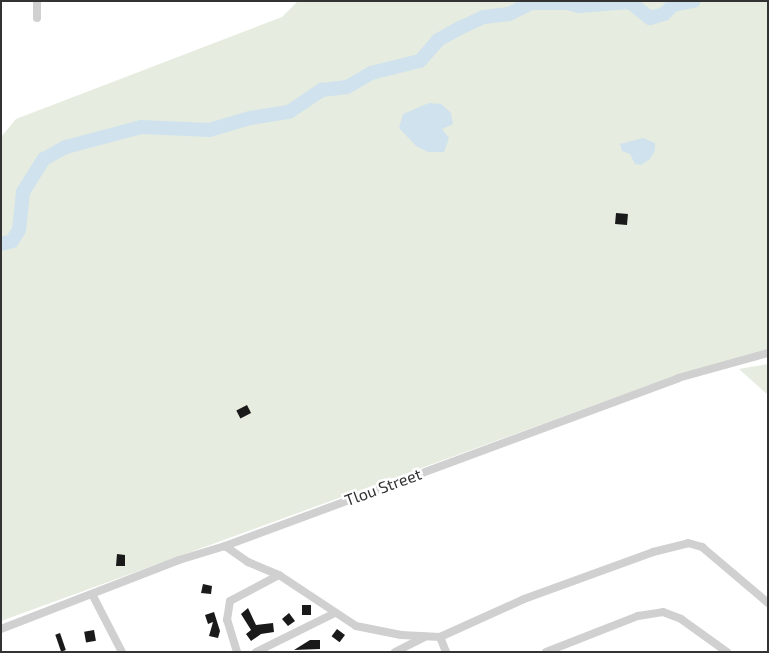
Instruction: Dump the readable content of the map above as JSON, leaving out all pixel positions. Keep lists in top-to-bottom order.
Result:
{
  "streets": {
    "street": ["Tlou Street"]
  }
}
